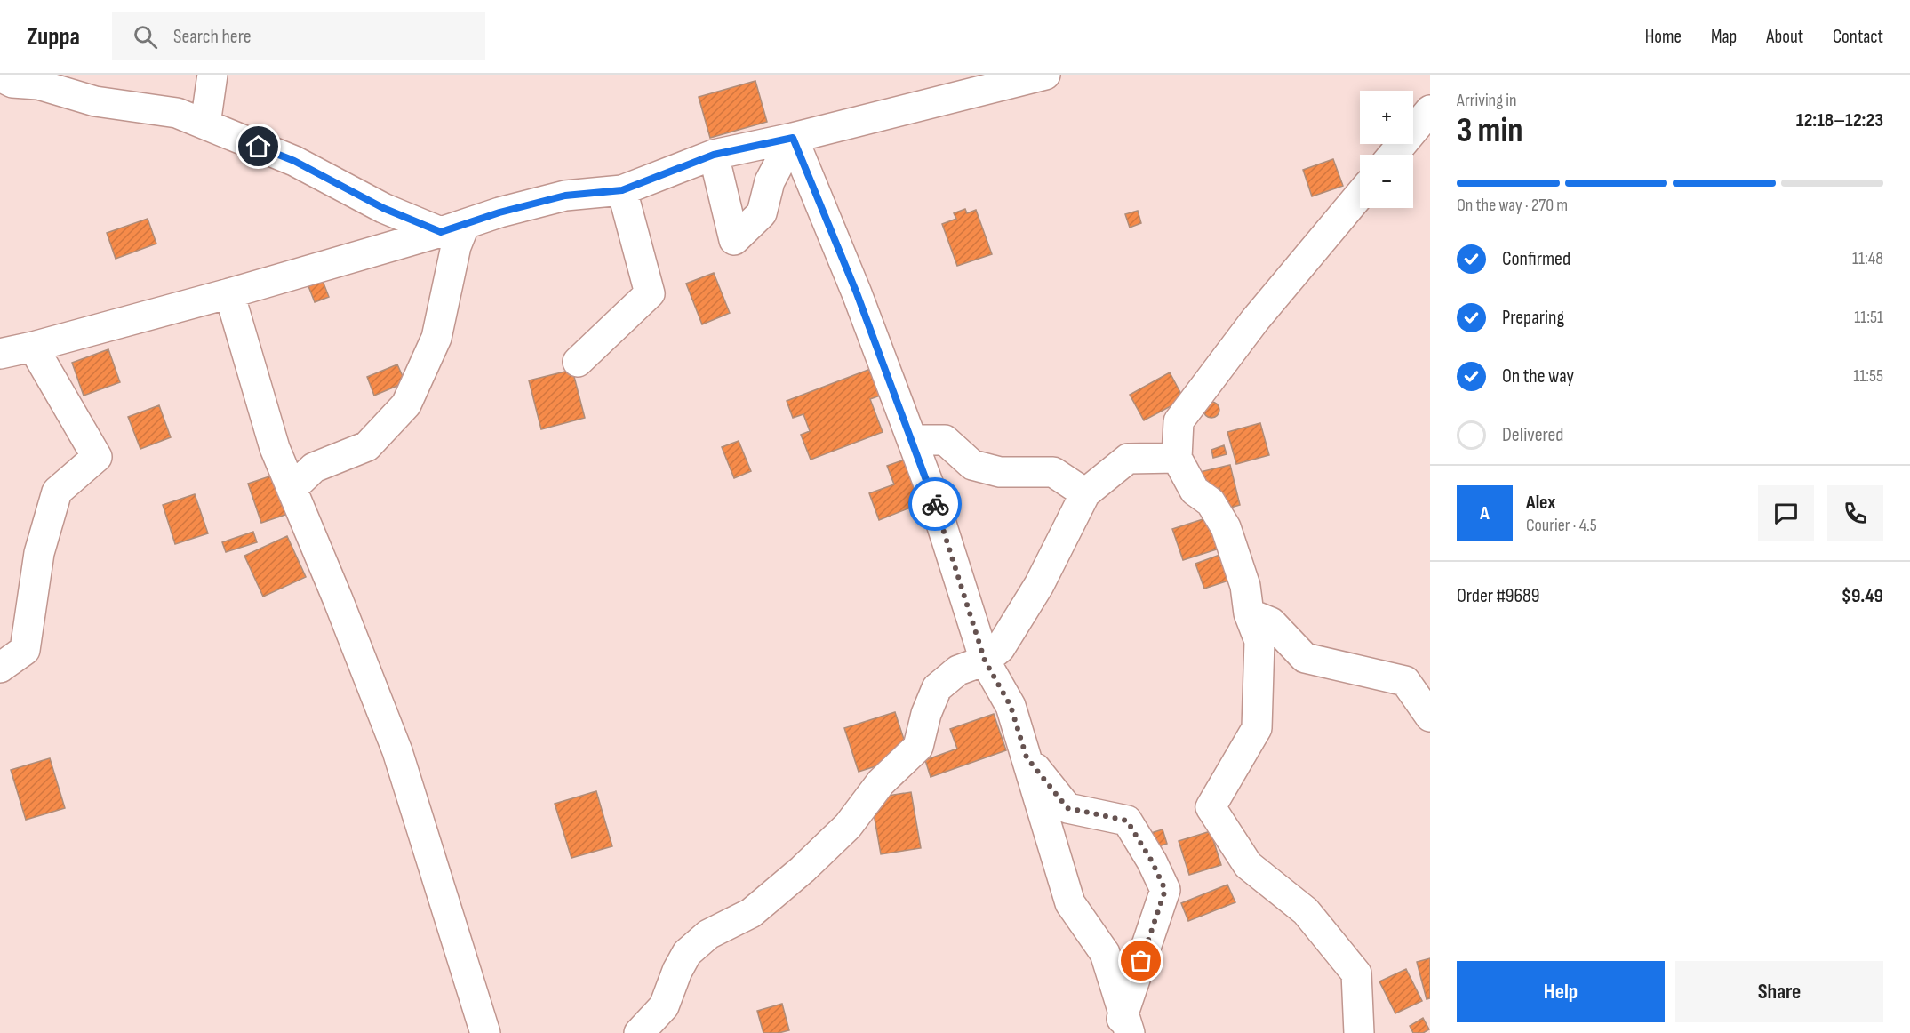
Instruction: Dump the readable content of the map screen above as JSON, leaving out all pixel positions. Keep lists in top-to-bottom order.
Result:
{
  "page": {
    "header": "Zuppa",
    "search": "Search here",
    "nav": [
      "Home",
      "Map",
      "About",
      "Contact"
    ],
    "heading": ["3 min", "Arriving in", "12:18–12:23"],
    "panel": [
      "Alex",
      "Courier · 4.5",
      "Order #9689",
      "$9.49"
    ],
    "map_buttons": ["+", "−"],
    "bar": "On the way · 270 m",
    "list": [
      ["Confirmed", "11:48"],
      ["Preparing", "11:51"],
      ["On the way", "11:55"],
      "Delivered"
    ],
    "round": "A",
    "buttons": ["Help", "Share"]
  }
}
